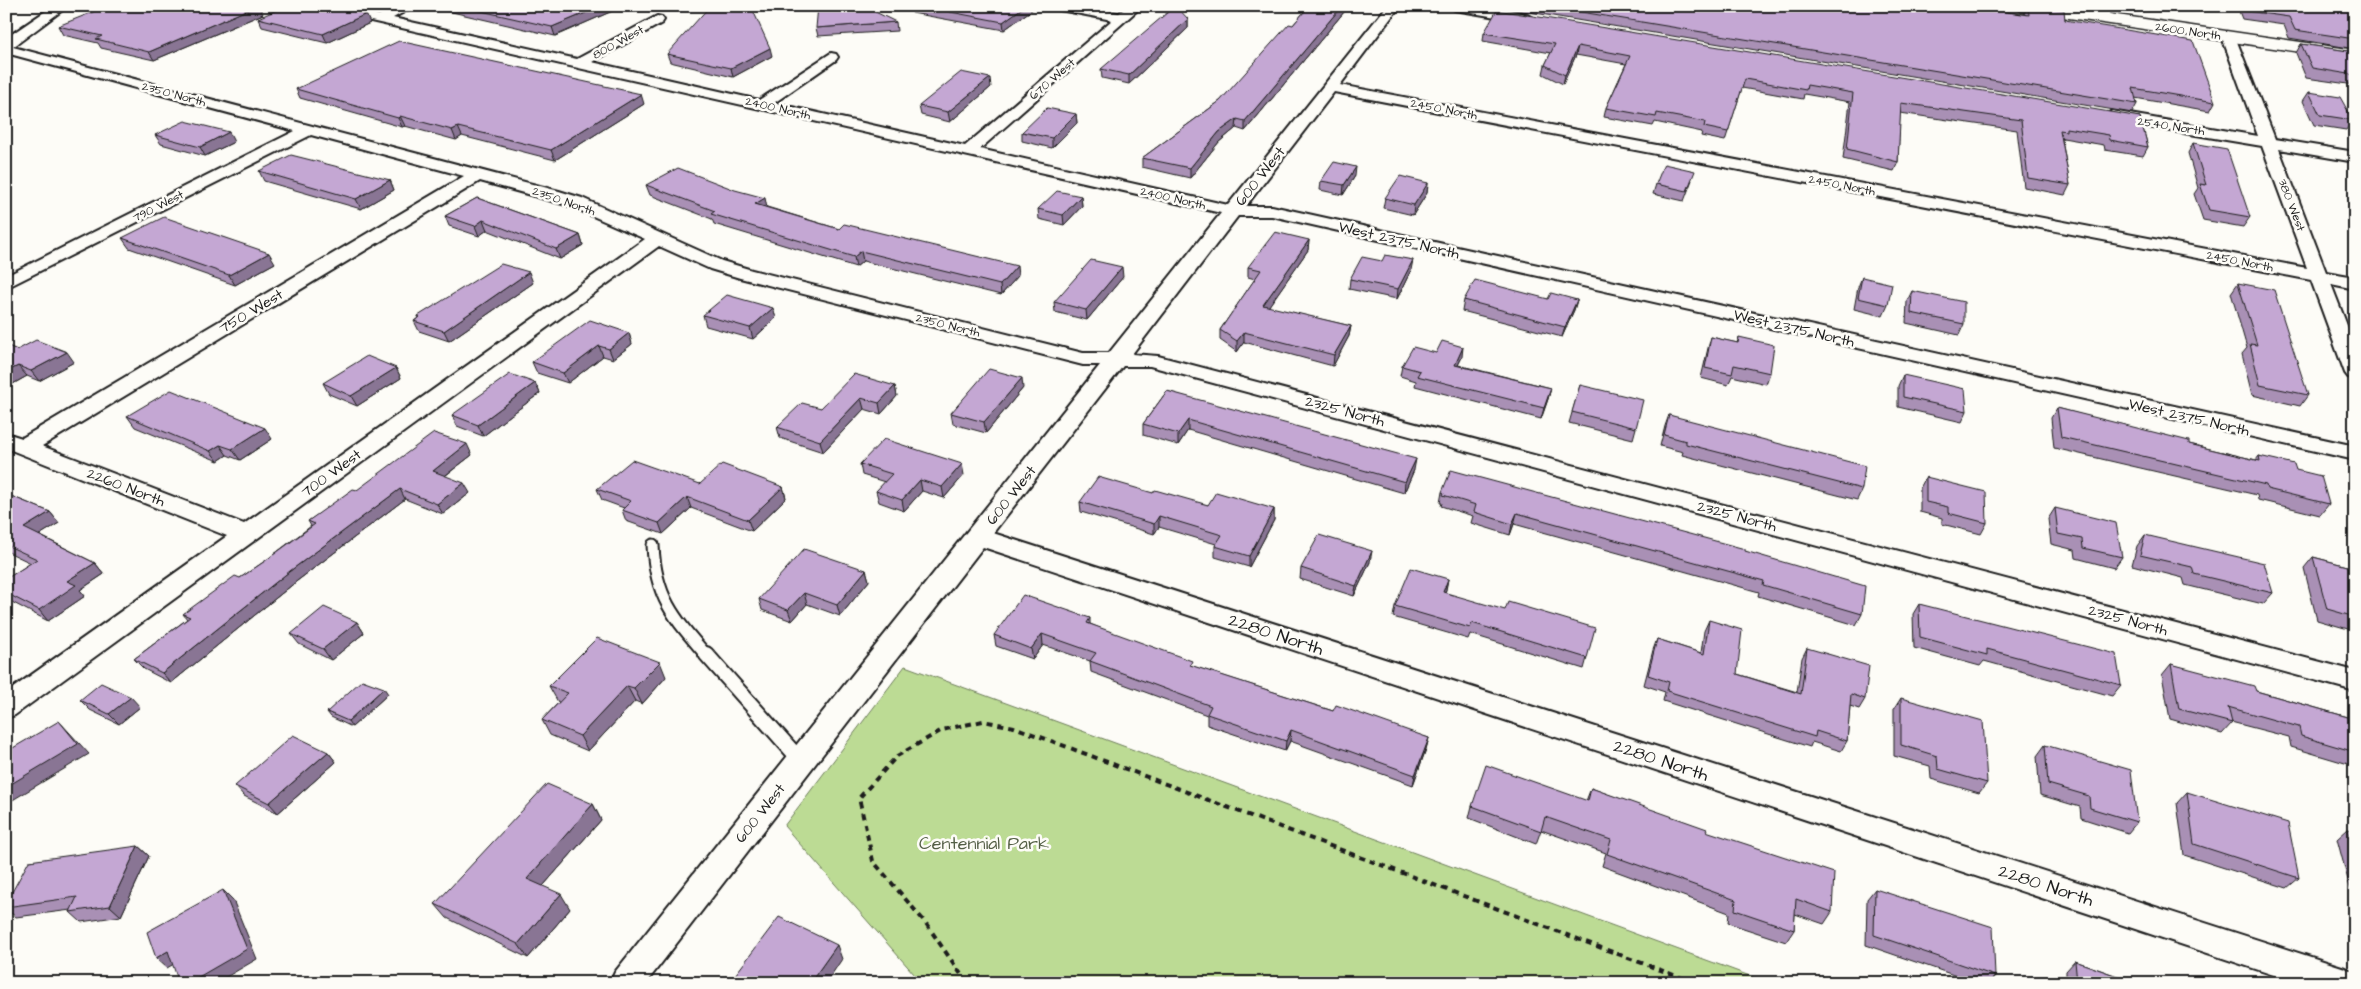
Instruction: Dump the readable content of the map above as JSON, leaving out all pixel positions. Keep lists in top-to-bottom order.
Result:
{
  "streets": {
    "street": [
      "2600 North",
      "800 West",
      "670 West",
      "2350 North",
      "2400 North",
      "2450 North",
      "2540 North",
      "600 West",
      "380 West",
      "790 West",
      "West 2375 North",
      "750 West",
      "2325 North",
      "700 West",
      "2260 North",
      "2280 North"
    ]
  },
  "crossings": [
    ["2600 North", "380 West"],
    ["800 West", "2400 North"],
    ["670 West", "2400 North"],
    ["2350 North", "600 West"],
    ["2350 North", "790 West"],
    ["2350 North", "750 West"],
    ["2350 North", "2325 North"],
    ["2350 North", "700 West"],
    ["2400 North", "600 West"],
    ["2400 North", "West 2375 North"],
    ["2450 North", "600 West"],
    ["2450 North", "380 West"],
    ["2540 North", "380 West"],
    ["600 West", "West 2375 North"],
    ["600 West", "2325 North"],
    ["600 West", "2280 North"],
    ["750 West", "2260 North"],
    ["700 West", "2260 North"]
  ],
  "parks": ["Centennial Park"]
}
